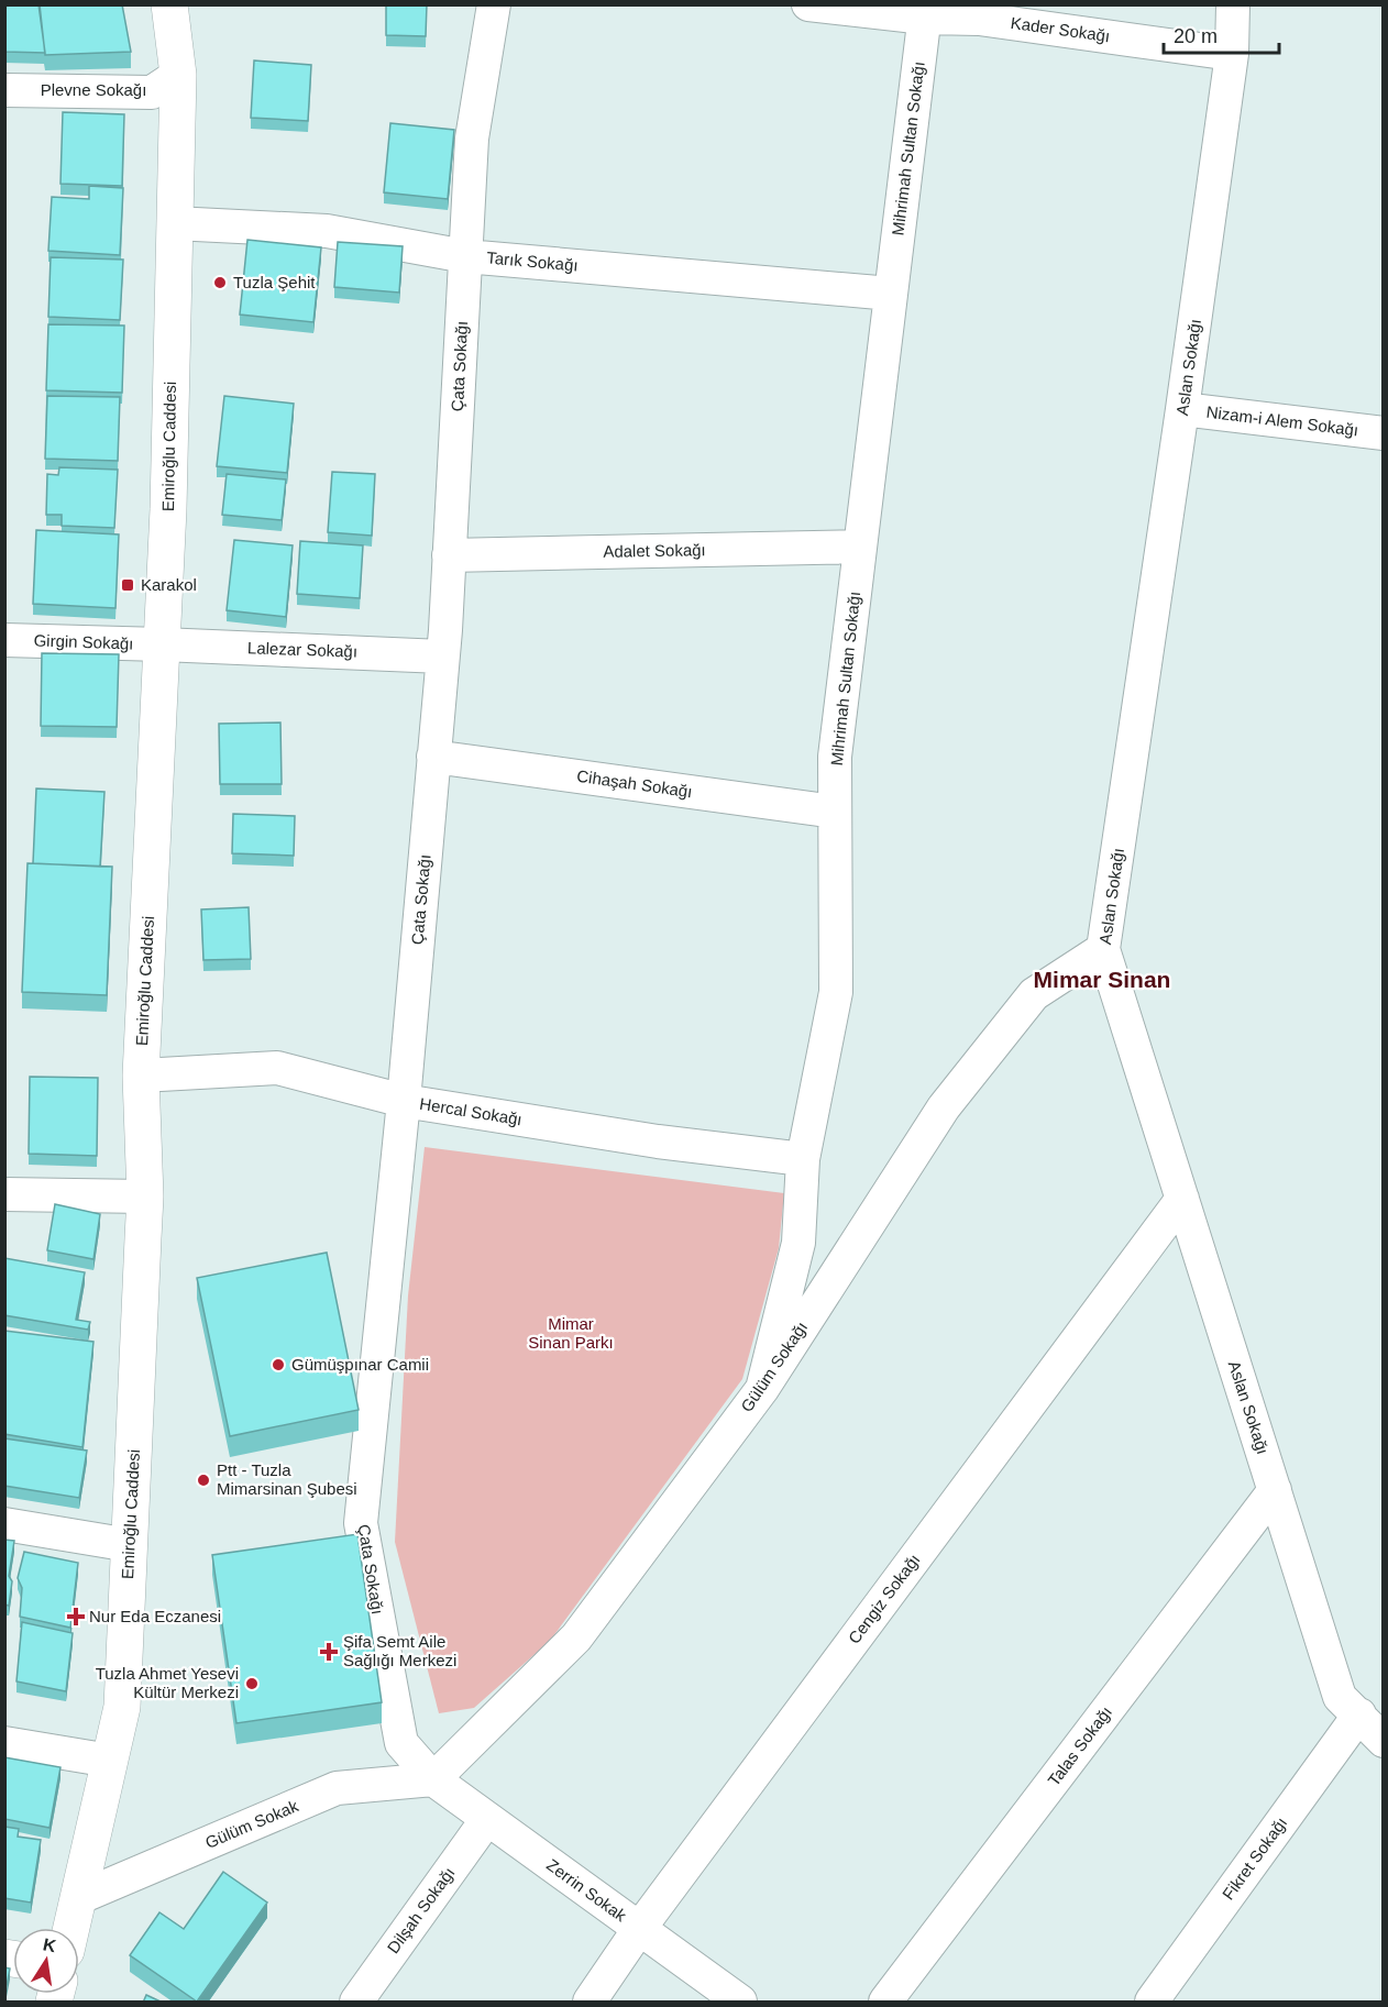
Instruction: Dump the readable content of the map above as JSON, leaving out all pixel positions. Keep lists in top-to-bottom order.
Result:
{
  "streets": {
    "street": [
      "Kader Sokağı",
      "Plevne Sokağı",
      "Mihrimah Sultan Sokağı",
      "Tarık Sokağı",
      "Çata Sokağı",
      "Aslan Sokağı",
      "Nizam-i Alem Sokağı",
      "Emiroğlu Caddesi",
      "Adalet Sokağı",
      "Girgin Sokağı",
      "Lalezar Sokağı",
      "Cihaşah Sokağı",
      "Hercal Sokağı",
      "Gülüm Sokağı",
      "Cengiz Sokağı",
      "Talas Sokağı",
      "Gülüm Sokak",
      "Fikret Sokağı",
      "Zerrin Sokak",
      "Dilşah Sokağı"
    ]
  },
  "crossings": [
    ["Kader Sokağı", "Mihrimah Sultan Sokağı"],
    ["Kader Sokağı", "Aslan Sokağı"],
    ["Plevne Sokağı", "Emiroğlu Caddesi"],
    ["Mihrimah Sultan Sokağı", "Tarık Sokağı"],
    ["Mihrimah Sultan Sokağı", "Adalet Sokağı"],
    ["Mihrimah Sultan Sokağı", "Cihaşah Sokağı"],
    ["Mihrimah Sultan Sokağı", "Hercal Sokağı"],
    ["Mihrimah Sultan Sokağı", "Gülüm Sokağı"],
    ["Tarık Sokağı", "Çata Sokağı"],
    ["Tarık Sokağı", "Emiroğlu Caddesi"],
    ["Çata Sokağı", "Adalet Sokağı"],
    ["Çata Sokağı", "Lalezar Sokağı"],
    ["Çata Sokağı", "Cihaşah Sokağı"],
    ["Çata Sokağı", "Hercal Sokağı"],
    ["Çata Sokağı", "Gülüm Sokağı"],
    ["Çata Sokağı", "Gülüm Sokak"],
    ["Çata Sokağı", "Zerrin Sokak"],
    ["Aslan Sokağı", "Nizam-i Alem Sokağı"],
    ["Aslan Sokağı", "Gülüm Sokağı"],
    ["Aslan Sokağı", "Cengiz Sokağı"],
    ["Aslan Sokağı", "Talas Sokağı"],
    ["Aslan Sokağı", "Fikret Sokağı"],
    ["Emiroğlu Caddesi", "Girgin Sokağı"],
    ["Emiroğlu Caddesi", "Lalezar Sokağı"],
    ["Emiroğlu Caddesi", "Hercal Sokağı"],
    ["Emiroğlu Caddesi", "Gülüm Sokak"],
    ["Girgin Sokağı", "Lalezar Sokağı"],
    ["Gülüm Sokağı", "Gülüm Sokak"],
    ["Gülüm Sokağı", "Zerrin Sokak"],
    ["Cengiz Sokağı", "Zerrin Sokak"],
    ["Gülüm Sokak", "Zerrin Sokak"],
    ["Zerrin Sokak", "Dilşah Sokağı"]
  ],
  "districts": ["Mimar Sinan"],
  "parks": ["Mimar Sinan Parkı"],
  "places": {
    "other": [
      "Tuzla Şehit",
      "Gümüşpınar Camii",
      "Ptt - Tuzla Mimarsinan Şubesi",
      "Tuzla Ahmet Yesevi Kültür Merkezi"
    ],
    "transit": ["Karakol"],
    "health": ["Nur Eda Eczanesi", "Şifa Semt Aile Sağlığı Merkezi"]
  },
  "scale_bar": "20 m",
  "north": "top"
}
